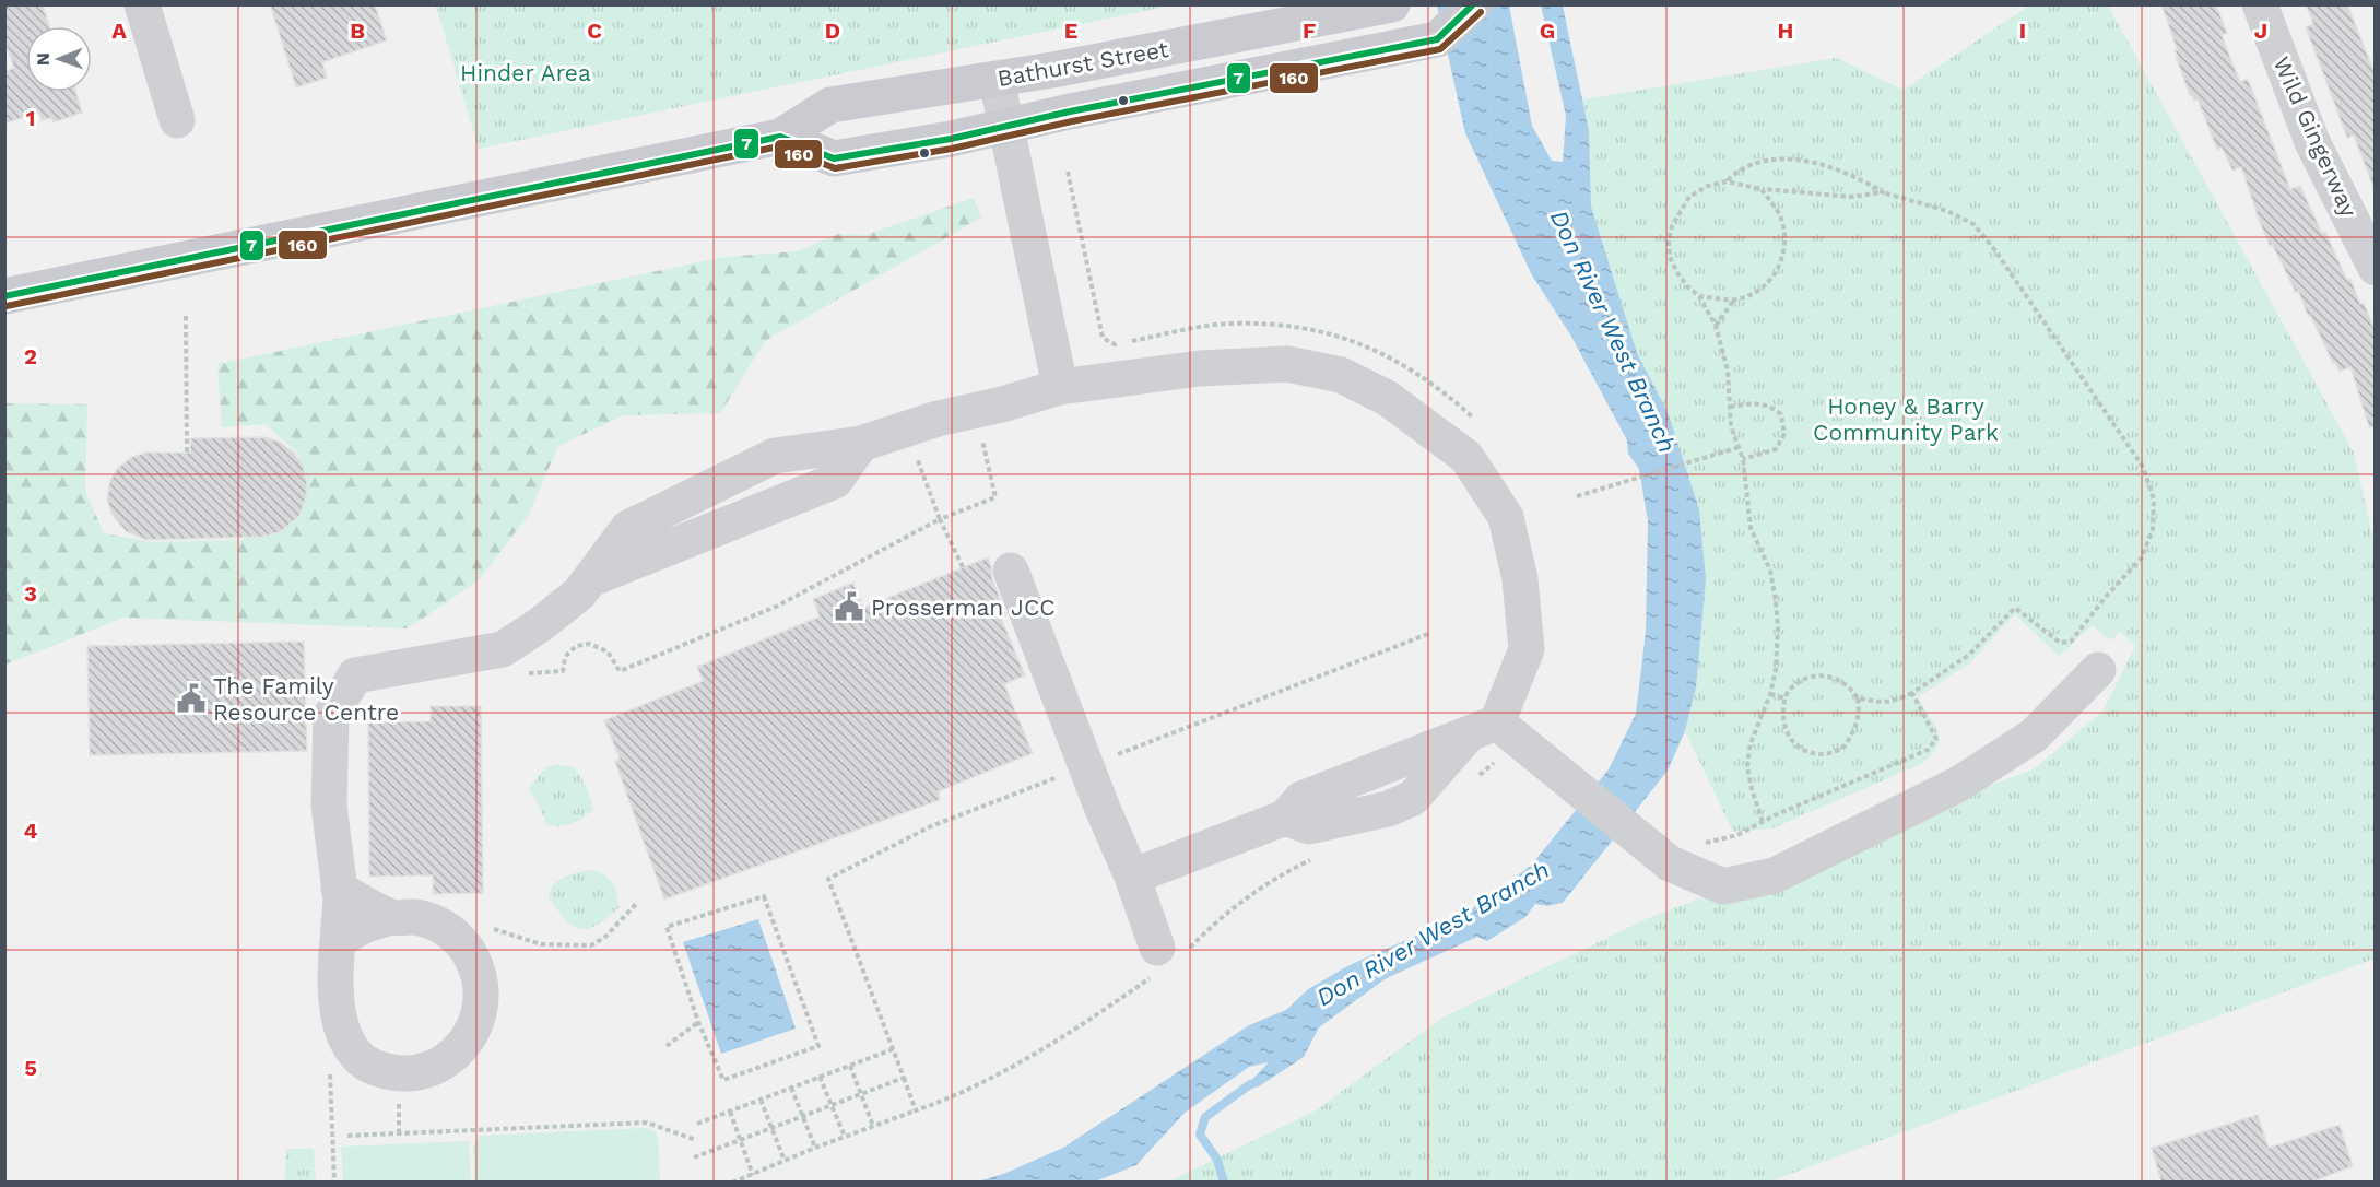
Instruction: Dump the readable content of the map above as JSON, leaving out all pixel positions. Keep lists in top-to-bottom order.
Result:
{
  "streets": {
    "main road": ["Bathurst Street"],
    "street": ["Wild Gingerway"]
  },
  "water": ["Don River West Branch"],
  "parks": ["Hinder Area", "Honey & Barry Community Park"],
  "places": {
    "public building": ["Prosserman JCC", "The Family Resource Centre"]
  },
  "lines": ["transit line 7", "transit line 160"],
  "north": "left",
  "grid": {
    "columns": [
      "A",
      "B",
      "C",
      "D",
      "E",
      "F",
      "G",
      "H",
      "I",
      "J"
    ],
    "rows": [
      "1",
      "2",
      "3",
      "4",
      "5"
    ]
  }
}
